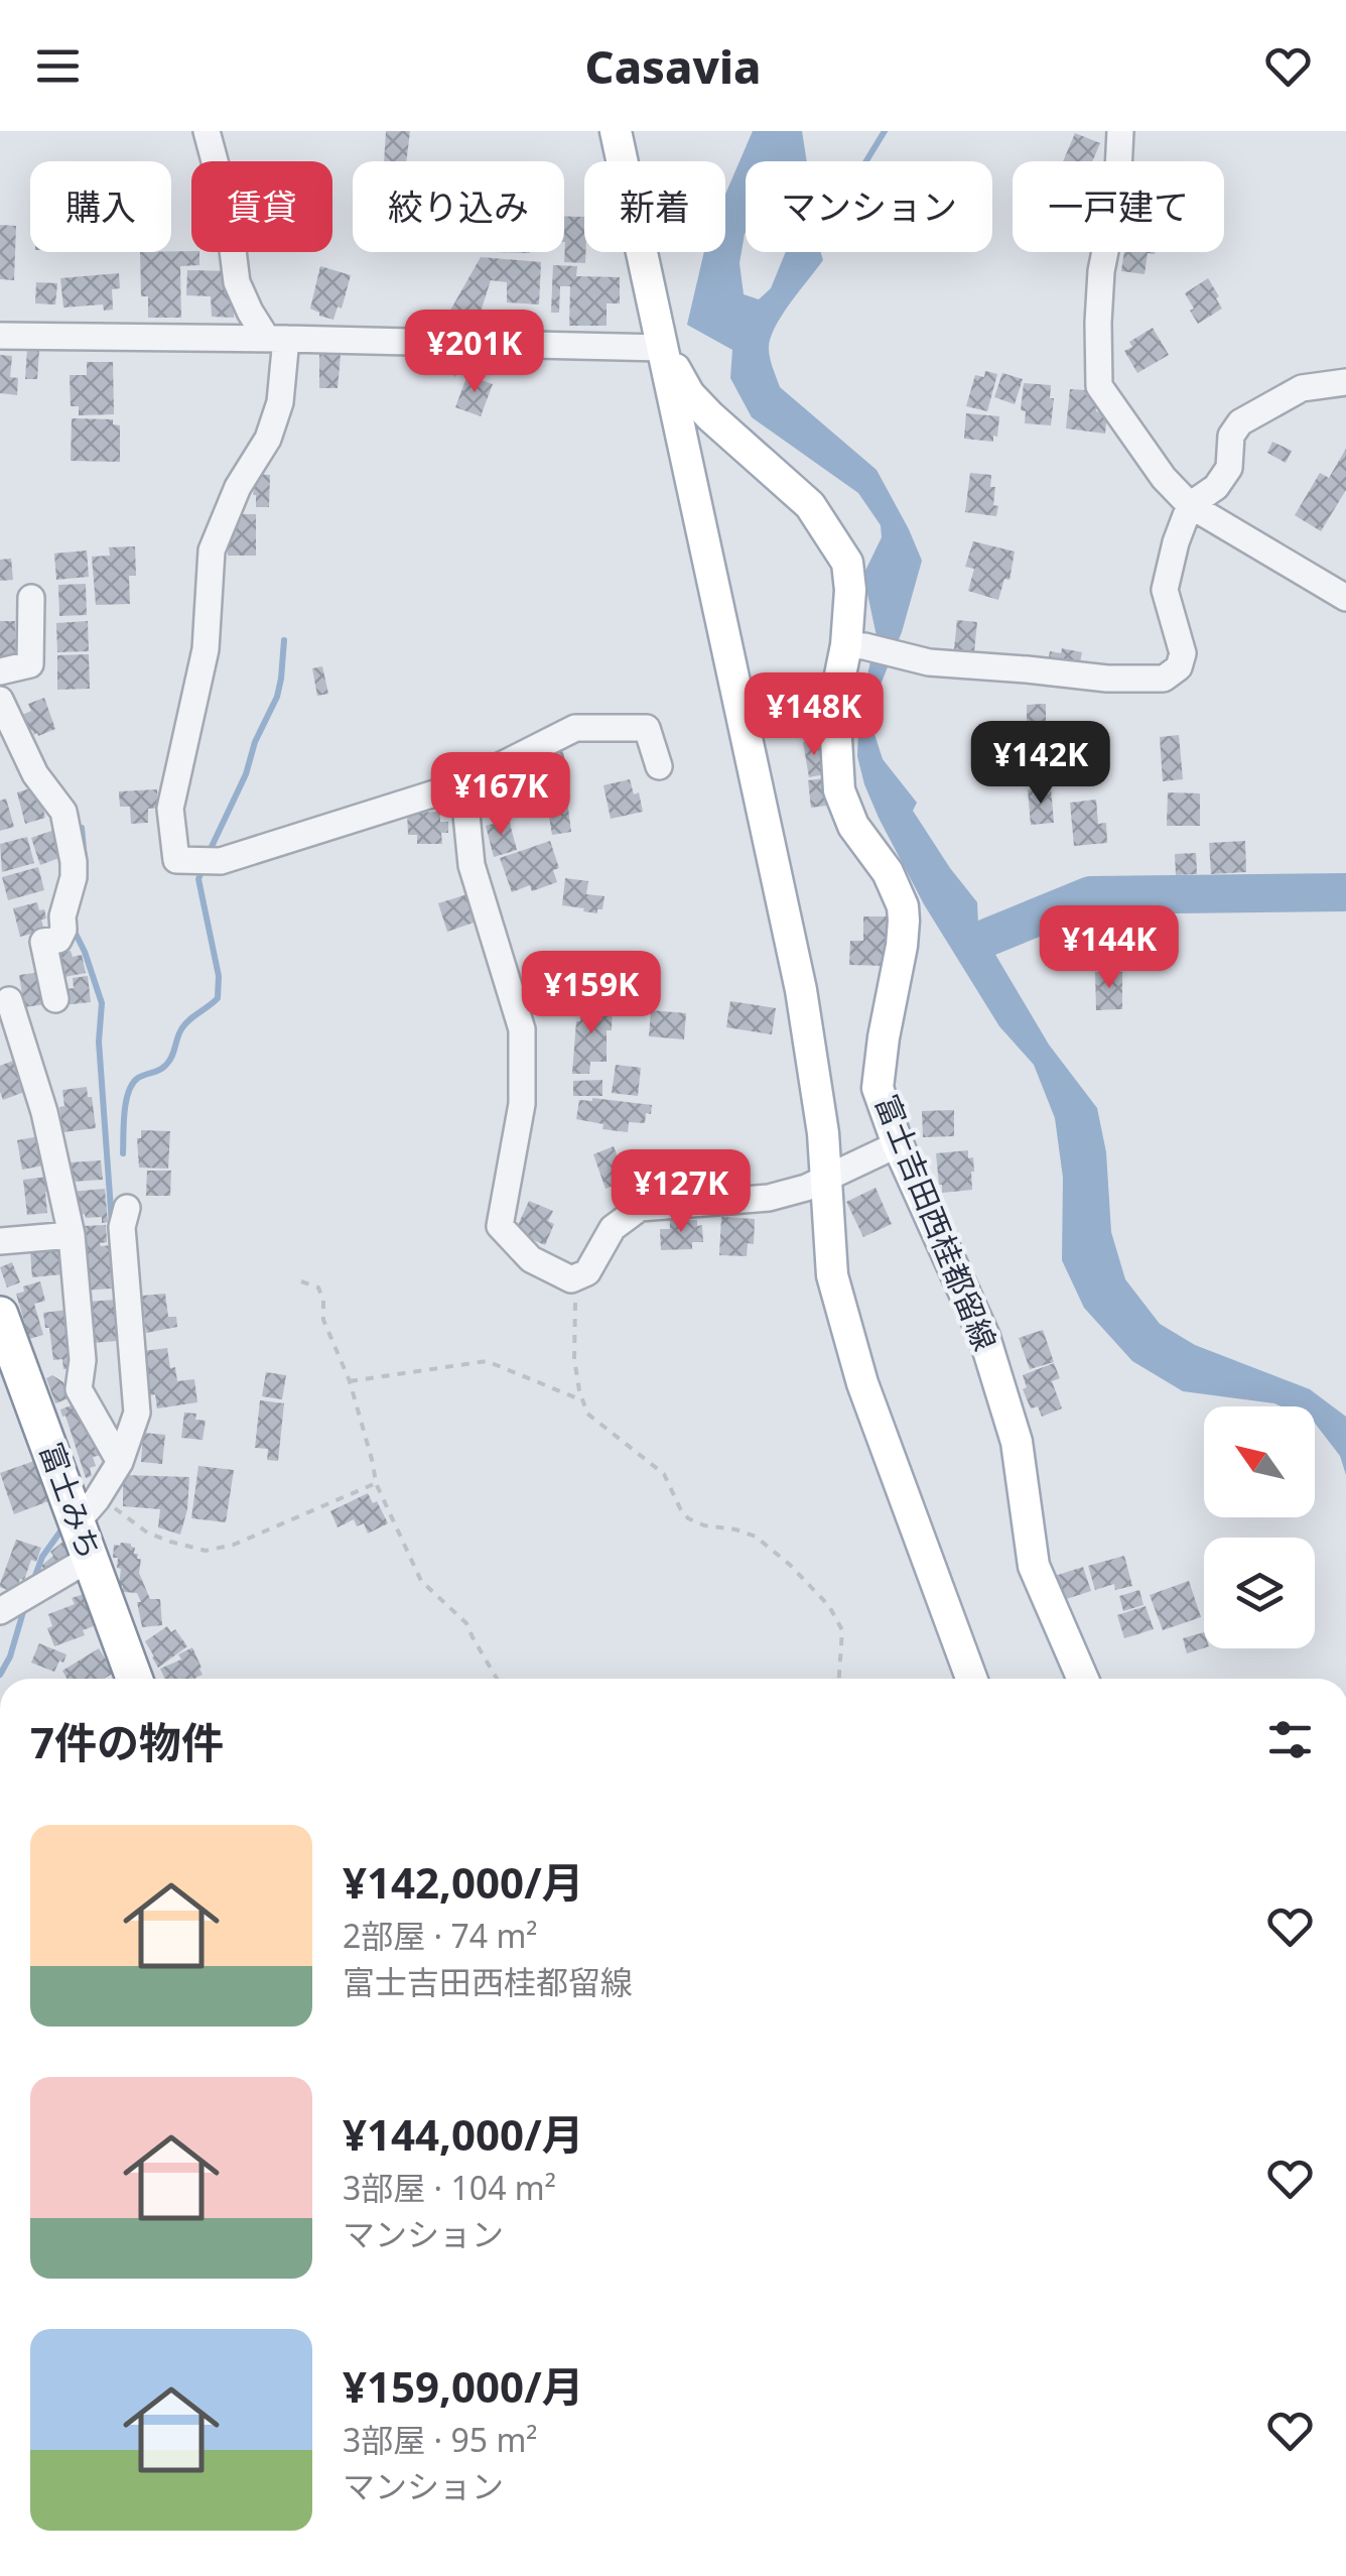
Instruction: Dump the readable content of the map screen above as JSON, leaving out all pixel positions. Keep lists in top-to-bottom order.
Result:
{
  "streets": {
    "highway": ["富士みち"],
    "main road": ["富士吉田西桂都留線"]
  },
  "north": "top left",
  "page": {
    "header": "Casavia",
    "chip": [
      "購入",
      "賃貸",
      "絞り込み",
      "新着",
      "マンション",
      "一戸建て"
    ],
    "price": [
      "¥201K",
      "¥148K",
      "¥142K",
      "¥167K",
      "¥144K",
      "¥159K",
      "¥127K"
    ],
    "heading": "7件の物件",
    "list": [
      {
        "name": "¥142,000/月",
        "note": "2部屋 · 74 m² · 富士吉田西桂都留線"
      },
      {
        "name": "¥144,000/月",
        "note": "3部屋 · 104 m² · マンション"
      },
      {
        "name": "¥159,000/月",
        "note": "3部屋 · 95 m² · マンション"
      }
    ]
  }
}
